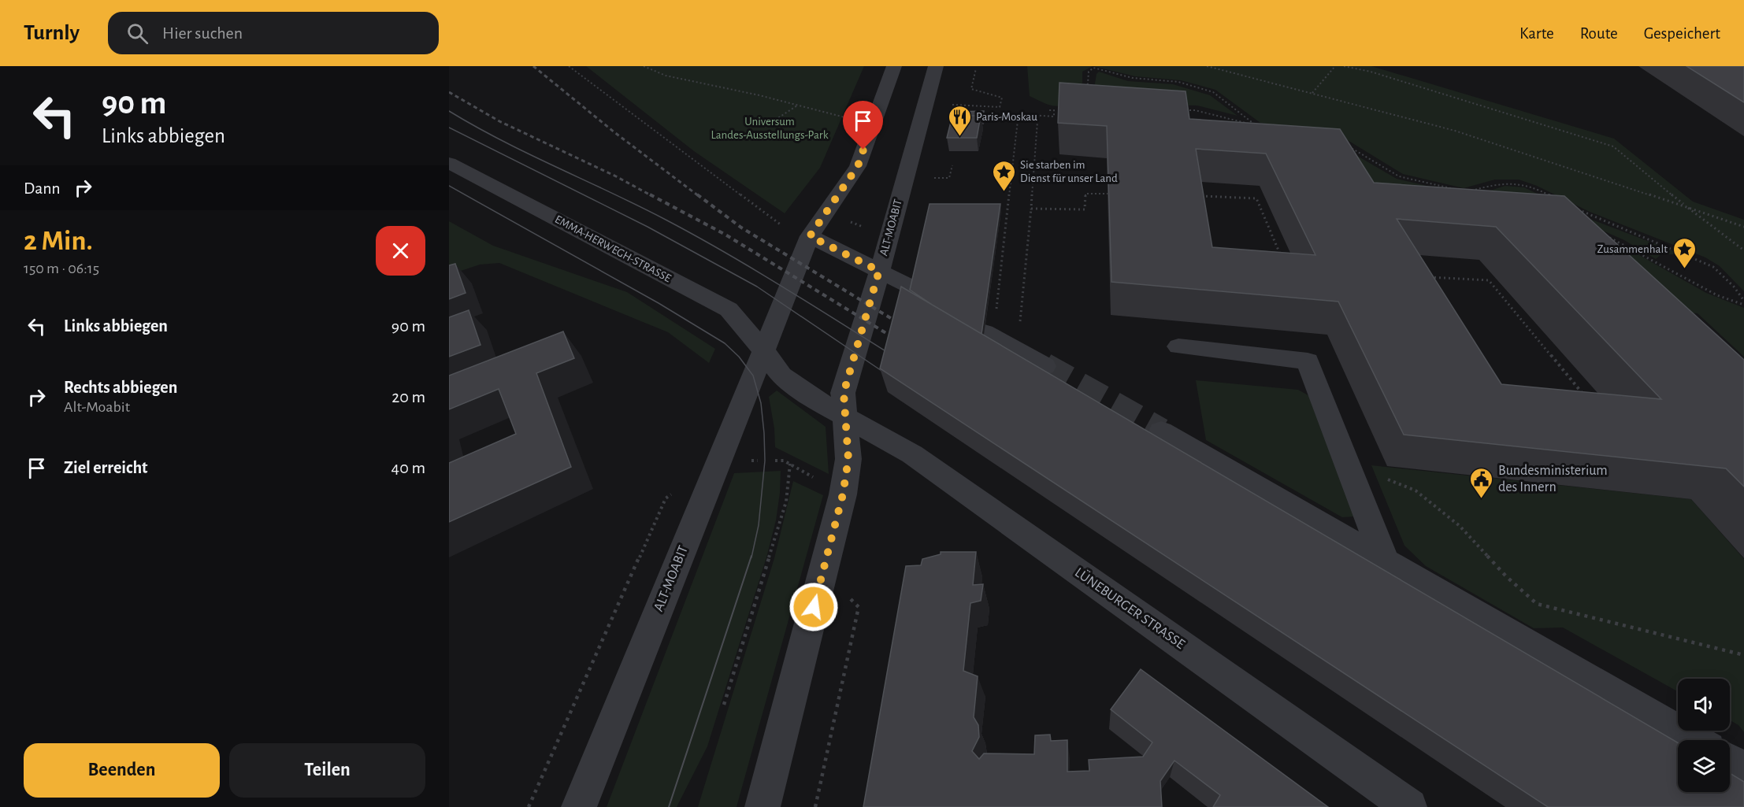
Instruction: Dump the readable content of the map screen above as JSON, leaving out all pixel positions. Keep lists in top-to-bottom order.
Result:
{
  "streets": {
    "street": ["ALT-MOABIT", "EMMA-HERWEGH-STRASSE", "LÜNEBURGER STRASSE"]
  },
  "crossings": [
    ["ALT-MOABIT", "EMMA-HERWEGH-STRASSE"],
    ["ALT-MOABIT", "LÜNEBURGER STRASSE"]
  ],
  "parks": ["Universum Landes-Ausstellungs-Park"],
  "places": {
    "restaurant": ["Paris-Moskau"],
    "place": ["Sie starben im Dienst für unser Land", "Zusammenhalt"],
    "public building": ["Bundesministerium des Innern"]
  },
  "page": {
    "header": "Turnly",
    "search": "Hier suchen",
    "nav": ["Karte", "Route", "Gespeichert"],
    "turn": ["90 m", "Links abbiegen"],
    "then": "Dann",
    "heading": ["2 Min.", "150 m · 06:15"],
    "list": [
      {
        "name": "Links abbiegen",
        "value": "90 m"
      },
      {
        "name": "Rechts abbiegen",
        "note": "Alt-Moabit",
        "value": "20 m"
      },
      {
        "name": "Ziel erreicht",
        "value": "40 m"
      }
    ],
    "buttons": ["Beenden", "Teilen"]
  }
}
